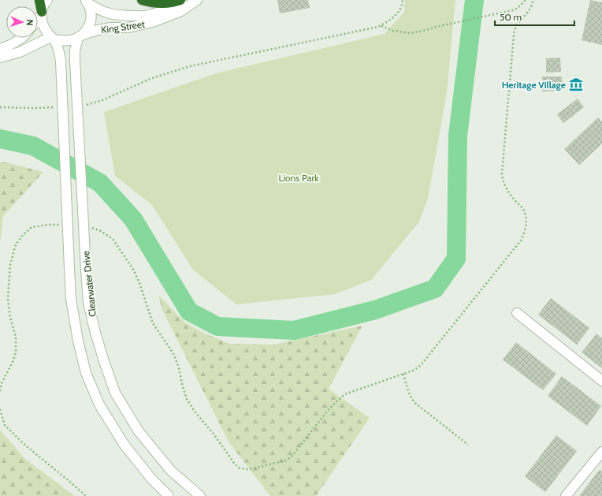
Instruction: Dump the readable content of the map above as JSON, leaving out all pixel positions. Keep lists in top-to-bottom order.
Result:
{
  "streets": {
    "main road": ["King Street", "Clearwater Drive"]
  },
  "crossings": [
    ["King Street", "Clearwater Drive"]
  ],
  "parks": ["Lions Park"],
  "places": {
    "museum": ["Heritage Village"]
  },
  "scale_bar": "50 m",
  "north": "right"
}
